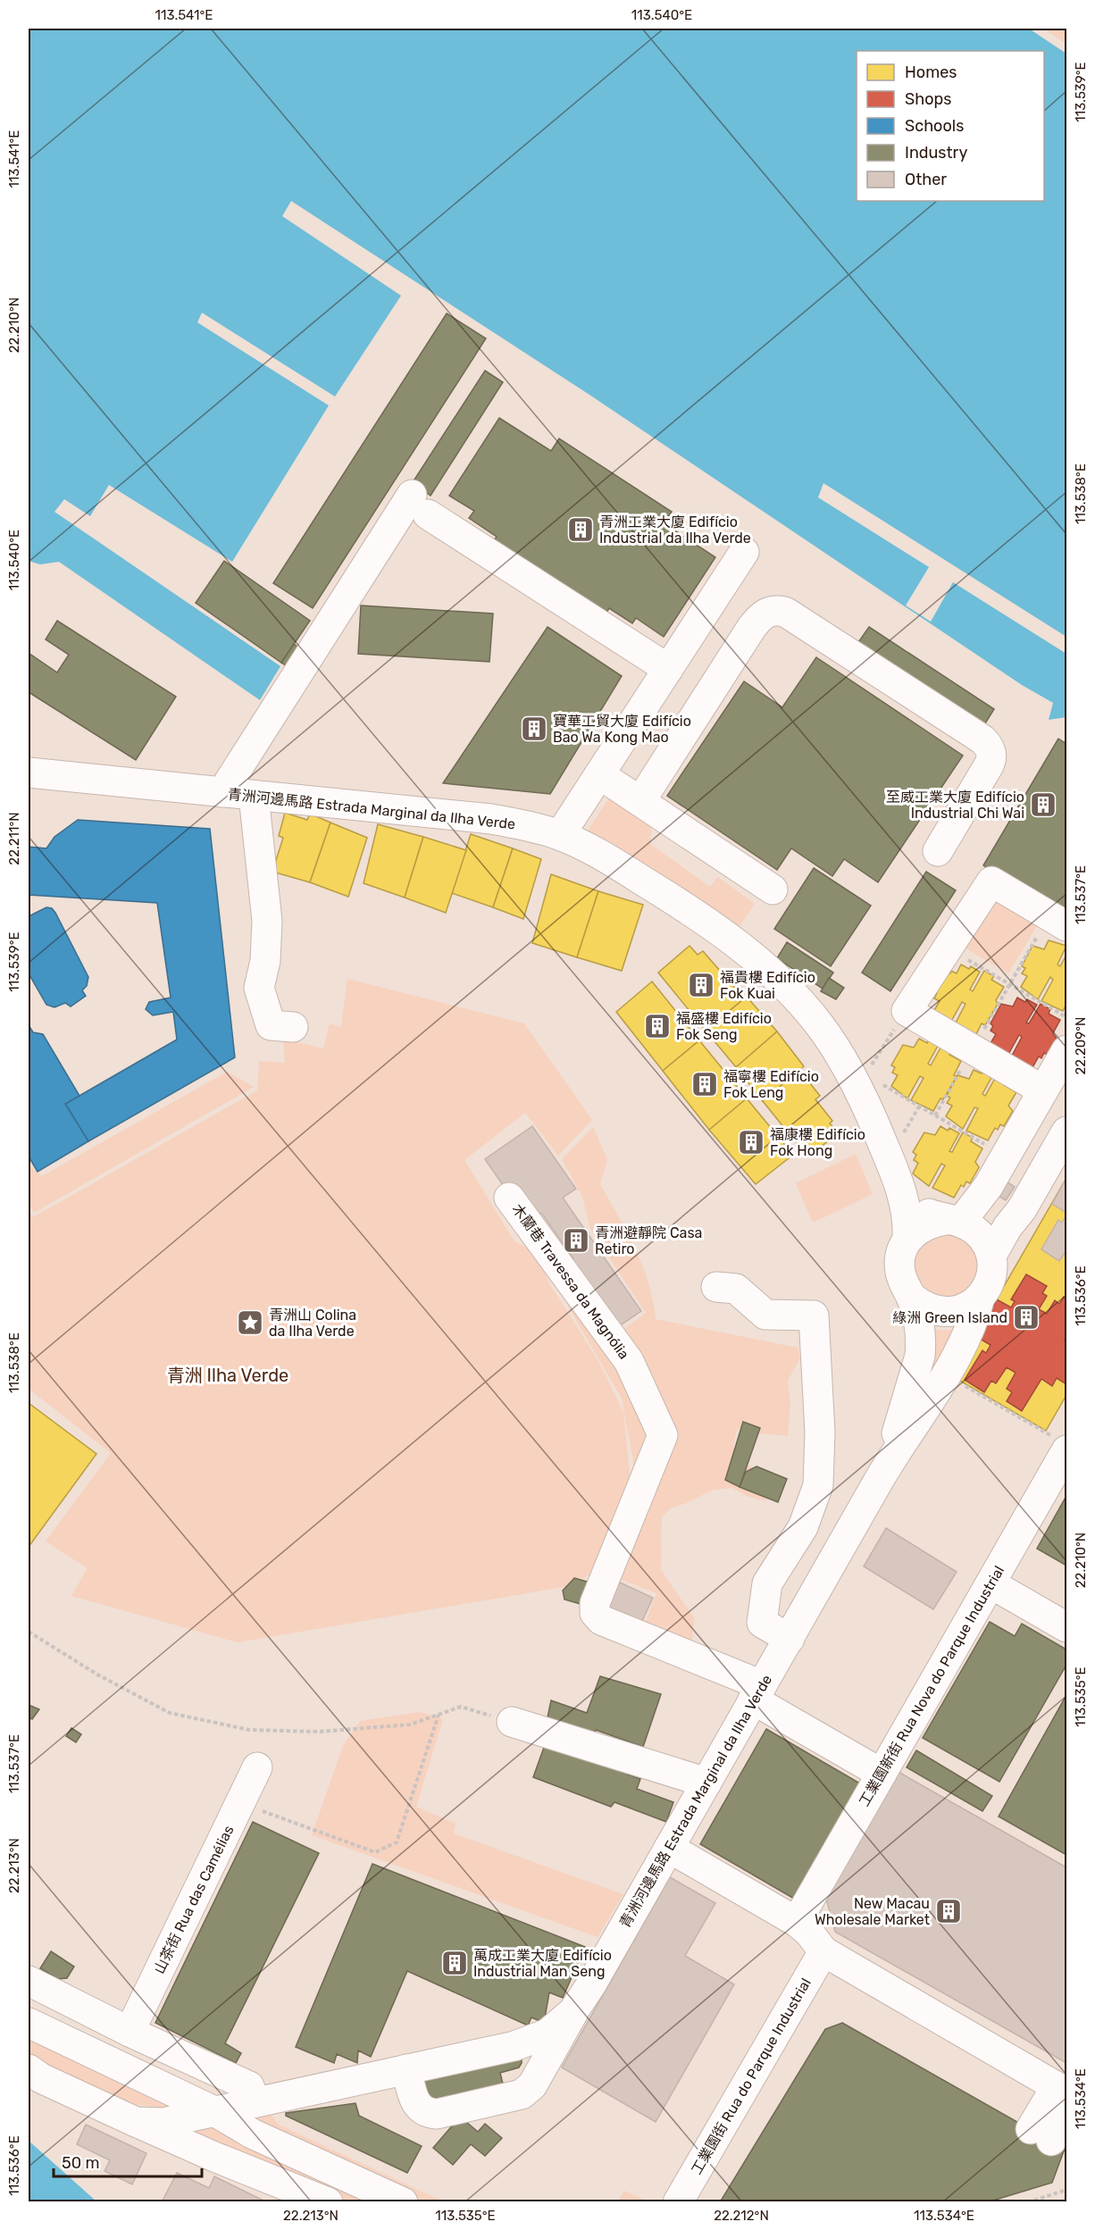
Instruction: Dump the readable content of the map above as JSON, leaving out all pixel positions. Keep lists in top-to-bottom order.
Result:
{
  "streets": {
    "street": [
      "青洲河邊馬路 Estrada Marginal da Ilha Verde",
      "木蘭巷 Travessa da Magnólia",
      "工業園新街 Rua Nova do Parque Industrial",
      "山茶街 Rua das Camélias",
      "工業園街 Rua do Parque Industrial"
    ]
  },
  "crossings": [
    ["青洲河邊馬路 Estrada Marginal da Ilha Verde", "木蘭巷 Travessa da Magnólia"]
  ],
  "districts": ["青洲 Ilha Verde"],
  "places": {
    "building": [
      "青洲工業大廈 Edifício Industrial da Ilha Verde",
      "寶華工貿大廈 Edifício Bao Wa Kong Mao",
      "至威工業大廈 Edifício Industrial Chi Wai",
      "福貴樓 Edifício Fok Kuai",
      "福盛樓 Edifício Fok Seng",
      "福寧樓 Edifício Fok Leng",
      "福康樓 Edifício Fok Hong",
      "青洲避靜院 Casa Retiro",
      "綠洲 Green Island",
      "New Macau Wholesale Market",
      "萬成工業大廈 Edifício Industrial Man Seng"
    ],
    "place": ["青洲山 Colina da Ilha Verde"]
  },
  "legend": [
    "Homes",
    "Shops",
    "Schools",
    "Industry",
    "Other"
  ],
  "scale_bar": "50 m",
  "coordinates": [
    "113.541°E",
    "113.540°E",
    "113.539°E",
    "22.210°N",
    "113.538°E",
    "22.211°N",
    "113.537°E",
    "22.209°N",
    "113.536°E",
    "113.535°E",
    "22.213°N",
    "113.534°E",
    "22.212°N"
  ]
}
